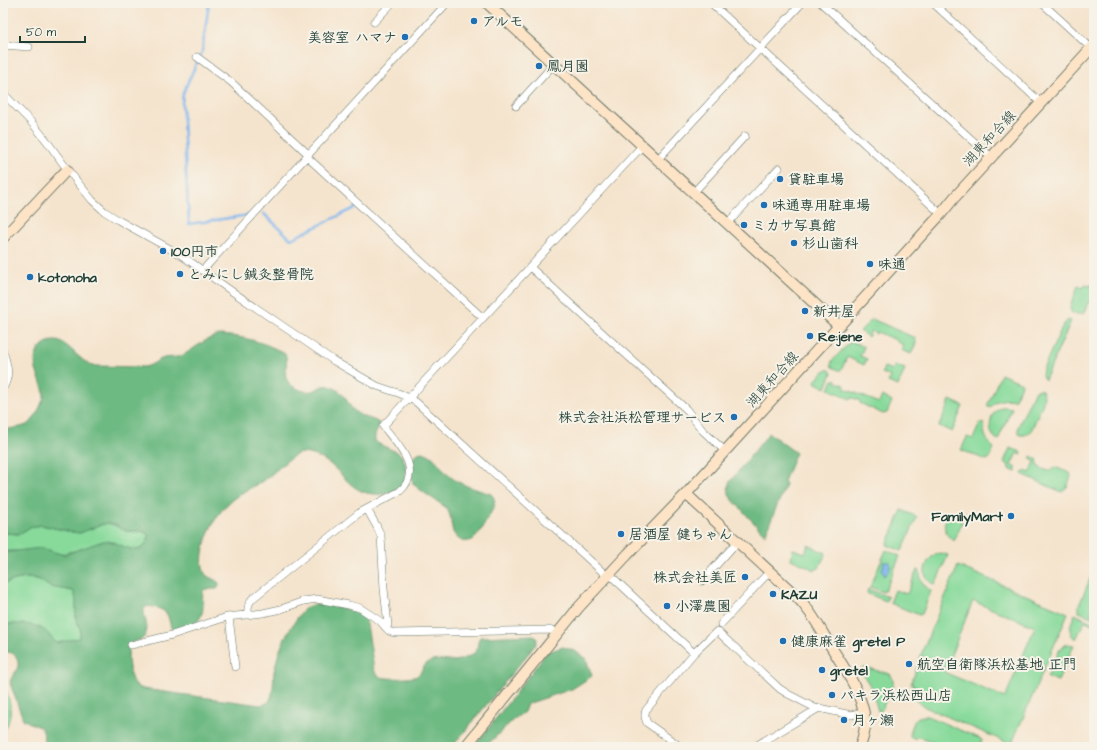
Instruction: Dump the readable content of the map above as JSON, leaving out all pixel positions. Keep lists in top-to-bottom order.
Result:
{
  "streets": {
    "main road": ["湖東和合線"]
  },
  "places": [
    "アルモ",
    "美容室 ハマナ",
    "鳳月園",
    "貸駐車場",
    "味通専用駐車場",
    "ミカサ写真館",
    "杉山歯科",
    "100円市",
    "味通",
    "とみにし鍼灸整骨院",
    "kotonoha",
    "新井屋",
    "Re:jene",
    "株式会社浜松管理サービス",
    "FamilyMart",
    "居酒屋 健ちゃん",
    "株式会社美匠",
    "KAZU",
    "小澤農園",
    "健康麻雀 gretel P",
    "航空自衛隊浜松基地 正門",
    "gretel",
    "パキラ浜松西山店",
    "月ヶ瀬"
  ],
  "scale_bar": "50 m"
}
